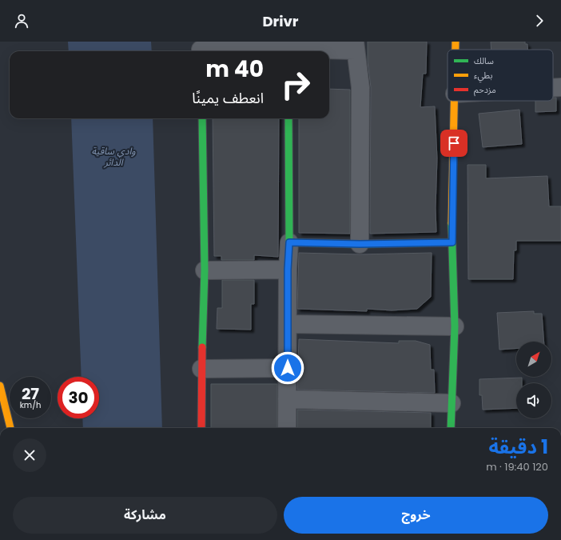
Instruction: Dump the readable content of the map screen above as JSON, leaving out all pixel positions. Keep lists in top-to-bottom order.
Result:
{
  "water": ["وادي ساقية الدائر"],
  "legend": ["سالك", "بطيء", "مزدحم"],
  "north": "top right",
  "page": {
    "header": "Drivr",
    "turn": ["40 m", "انعطف يمينًا"],
    "speed": "27 km/h",
    "limit": "30",
    "heading": ["1 دقيقة", "120 m · 19:40"],
    "buttons": ["خروج", "مشاركة"]
  }
}
